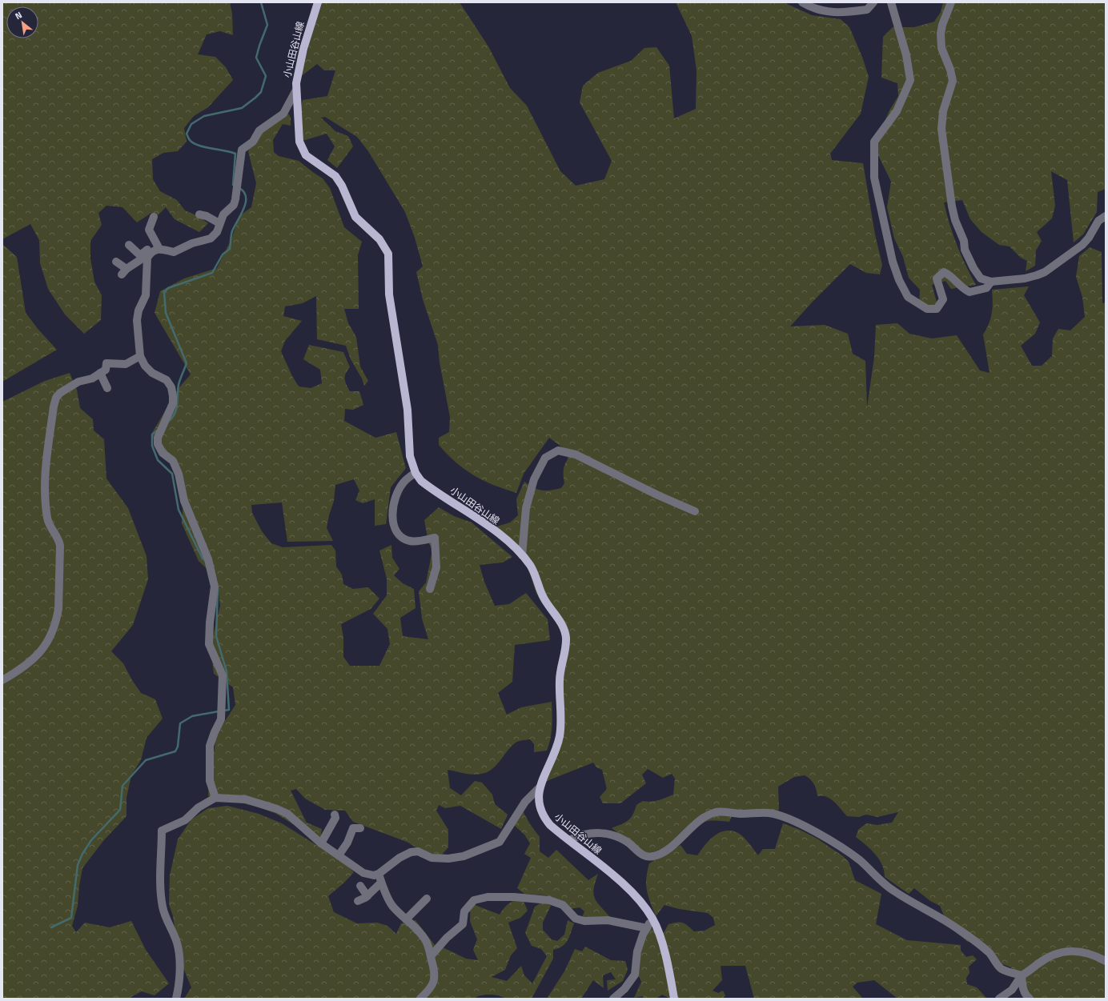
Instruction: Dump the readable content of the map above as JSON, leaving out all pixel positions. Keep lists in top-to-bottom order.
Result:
{
  "streets": {
    "main road": ["小山田谷山線"]
  },
  "north": "top left"
}
